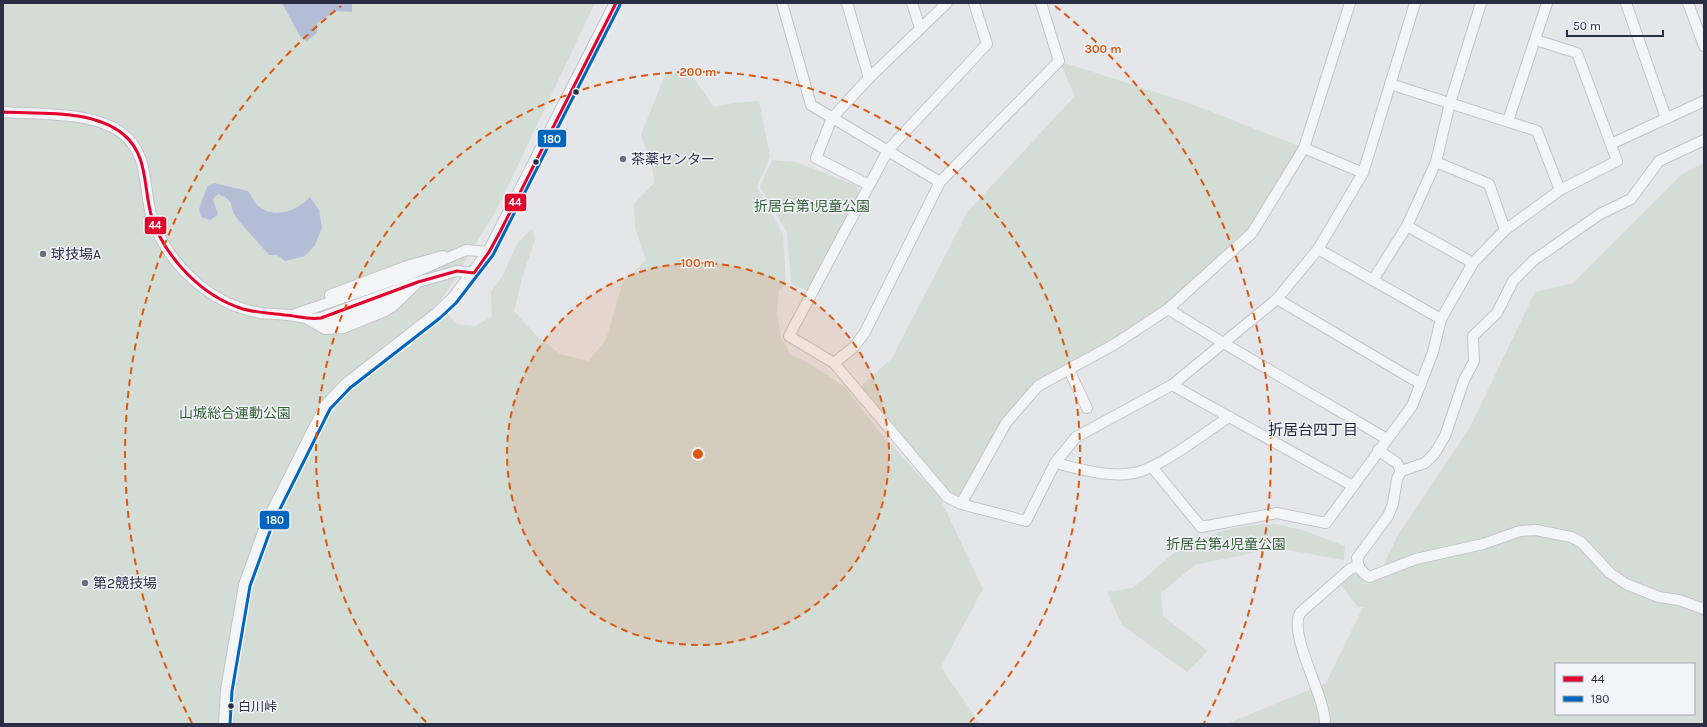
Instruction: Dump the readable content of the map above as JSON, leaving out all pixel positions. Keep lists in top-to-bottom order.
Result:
{
  "districts": ["折居台四丁目"],
  "parks": ["折居台第1児童公園", "山城総合運動公園", "折居台第4児童公園"],
  "places": [
    "茶薬センター",
    "球技場A",
    "第2競技場",
    "白川峠"
  ],
  "lines": ["transit line 44", "transit line 180"],
  "legend": ["44", "180"],
  "scale_bar": "50 m",
  "rings": ["300 m", "200 m", "100 m"]
}
